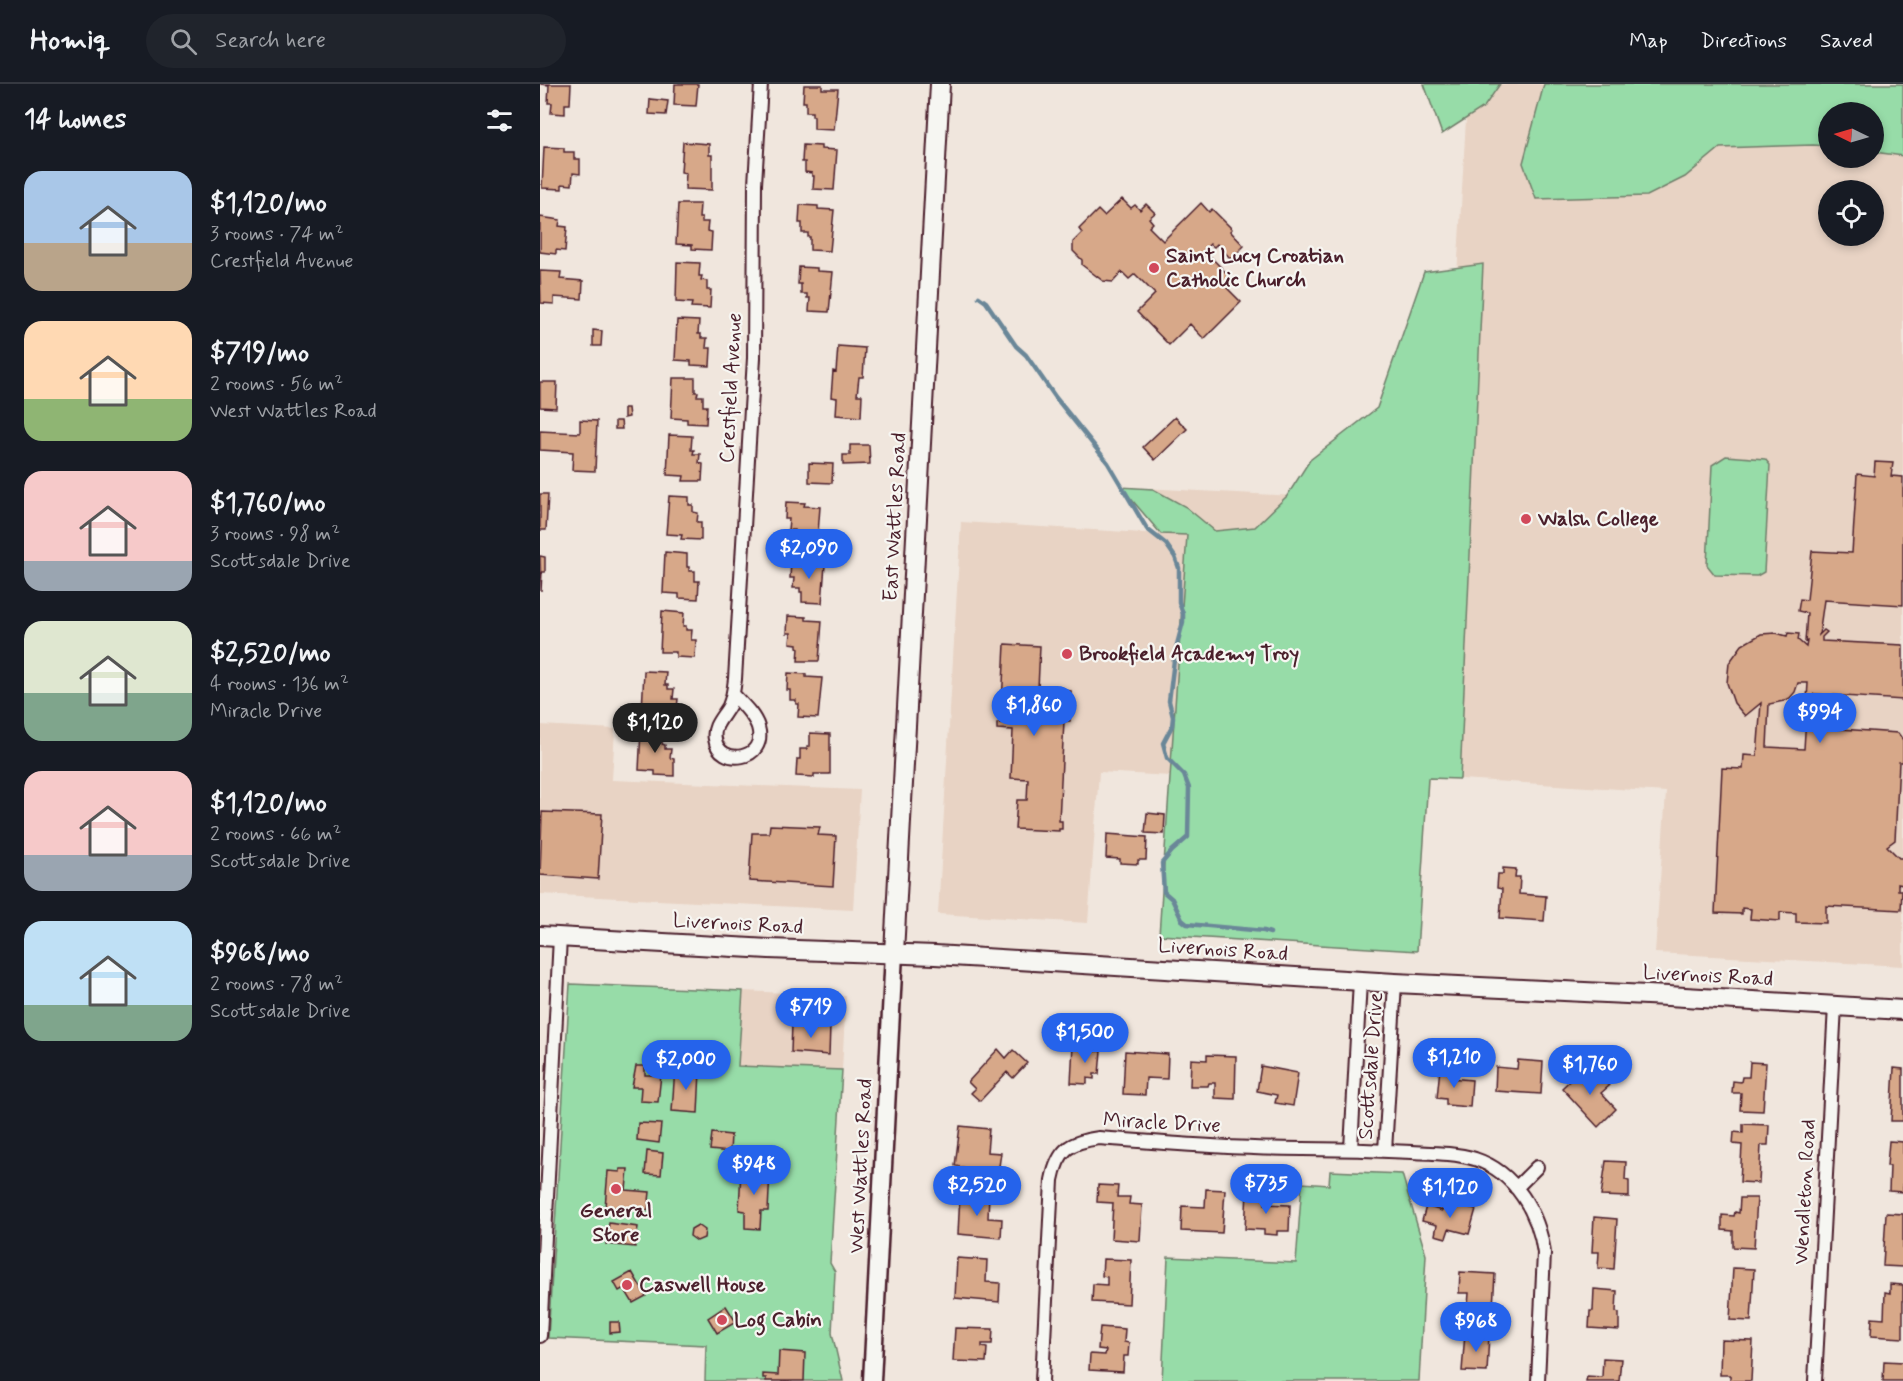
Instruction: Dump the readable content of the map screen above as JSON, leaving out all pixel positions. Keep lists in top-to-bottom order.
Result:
{
  "streets": {
    "main road": ["East Wattles Road", "Livernois Road"],
    "street": [
      "Crestfield Avenue",
      "Scottsdale Drive",
      "Miracle Drive",
      "West Wattles Road",
      "Wendleton Road"
    ]
  },
  "crossings": [
    ["East Wattles Road", "Livernois Road"],
    ["East Wattles Road", "West Wattles Road"],
    ["Livernois Road", "Scottsdale Drive"],
    ["Livernois Road", "West Wattles Road"],
    ["Livernois Road", "Wendleton Road"],
    ["Scottsdale Drive", "Miracle Drive"]
  ],
  "places": [
    "Saint Lucy Croatian Catholic Church",
    "Walsh College",
    "Brookfield Academy Troy",
    "General Store",
    "Caswell House",
    "Log Cabin"
  ],
  "north": "left",
  "page": {
    "header": "Homiq",
    "search": "Search here",
    "nav": ["Map", "Directions", "Saved"],
    "heading": "14 homes",
    "list": [
      {
        "name": "$1,120/mo",
        "note": "3 rooms · 74 m² · Crestfield Avenue"
      },
      {
        "name": "$719/mo",
        "note": "2 rooms · 56 m² · West Wattles Road"
      },
      {
        "name": "$1,760/mo",
        "note": "3 rooms · 98 m² · Scottsdale Drive"
      },
      {
        "name": "$2,520/mo",
        "note": "4 rooms · 136 m² · Miracle Drive"
      },
      {
        "name": "$1,120/mo",
        "note": "2 rooms · 66 m² · Scottsdale Drive"
      },
      {
        "name": "$968/mo",
        "note": "2 rooms · 78 m² · Scottsdale Drive"
      }
    ],
    "price": [
      "$2,090",
      "$1,860",
      "$994",
      "$1,120",
      "$719",
      "$1,500",
      "$1,210",
      "$2,000",
      "$1,760",
      "$948",
      "$735",
      "$2,520",
      "$1,120",
      "$968"
    ]
  }
}
